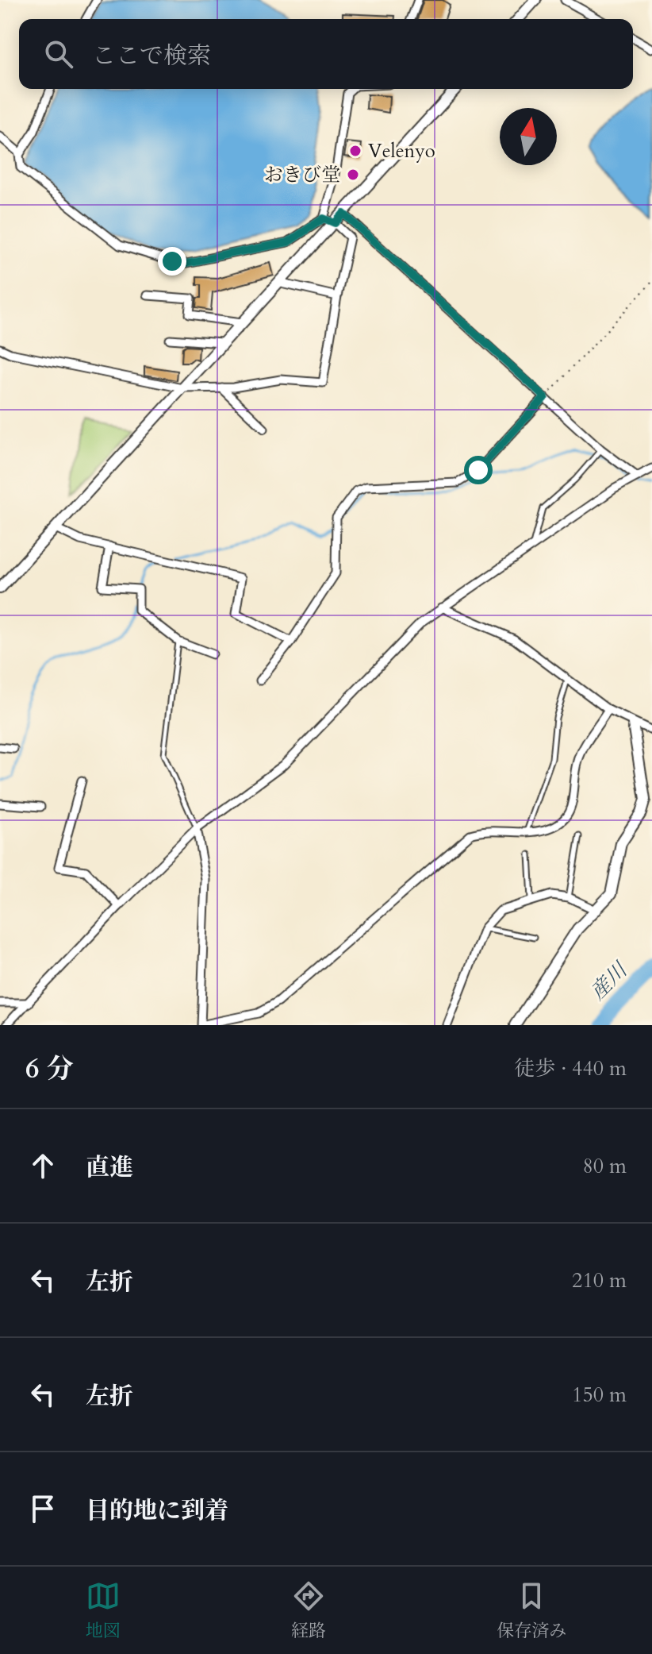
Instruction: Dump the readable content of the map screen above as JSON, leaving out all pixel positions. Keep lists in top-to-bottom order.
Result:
{
  "water": ["産川"],
  "places": ["Velenyo", "おきび堂"],
  "north": "top",
  "page": {
    "search": "ここで検索",
    "heading": ["6 分", "徒歩 · 440 m"],
    "list": [
      ["直進", "80 m"],
      ["左折", "210 m"],
      ["左折", "150 m"],
      "目的地に到着"
    ],
    "nav": ["地図", "経路", "保存済み"]
  }
}
